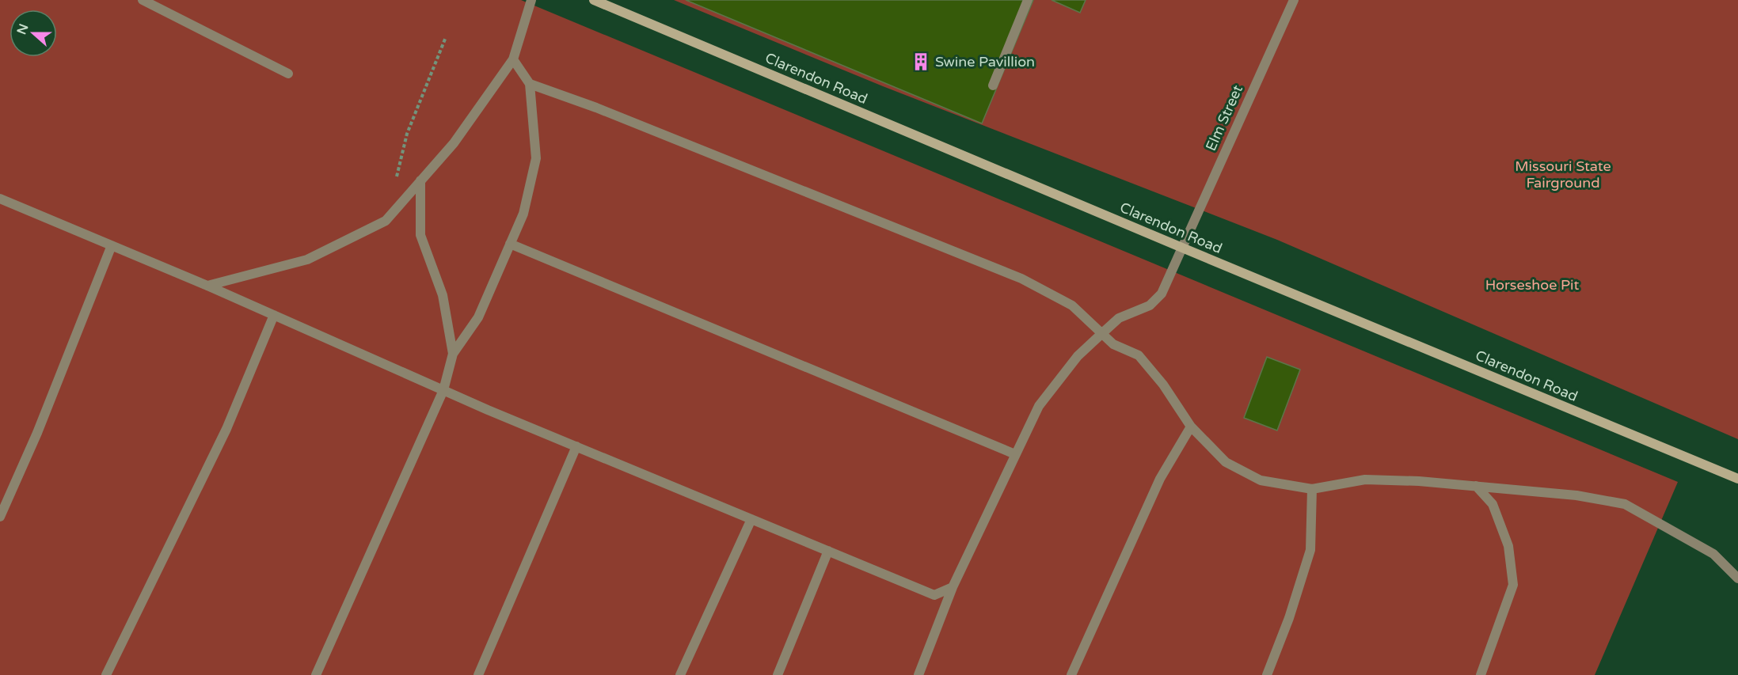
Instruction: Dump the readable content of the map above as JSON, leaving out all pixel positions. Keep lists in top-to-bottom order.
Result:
{
  "streets": {
    "street": ["Clarendon Road", "Elm Street"]
  },
  "crossings": [
    ["Clarendon Road", "Elm Street"]
  ],
  "parks": ["Missouri State Fairground", "Horseshoe Pit"],
  "places": {
    "building": ["Swine Pavillion"]
  },
  "north": "left"
}
